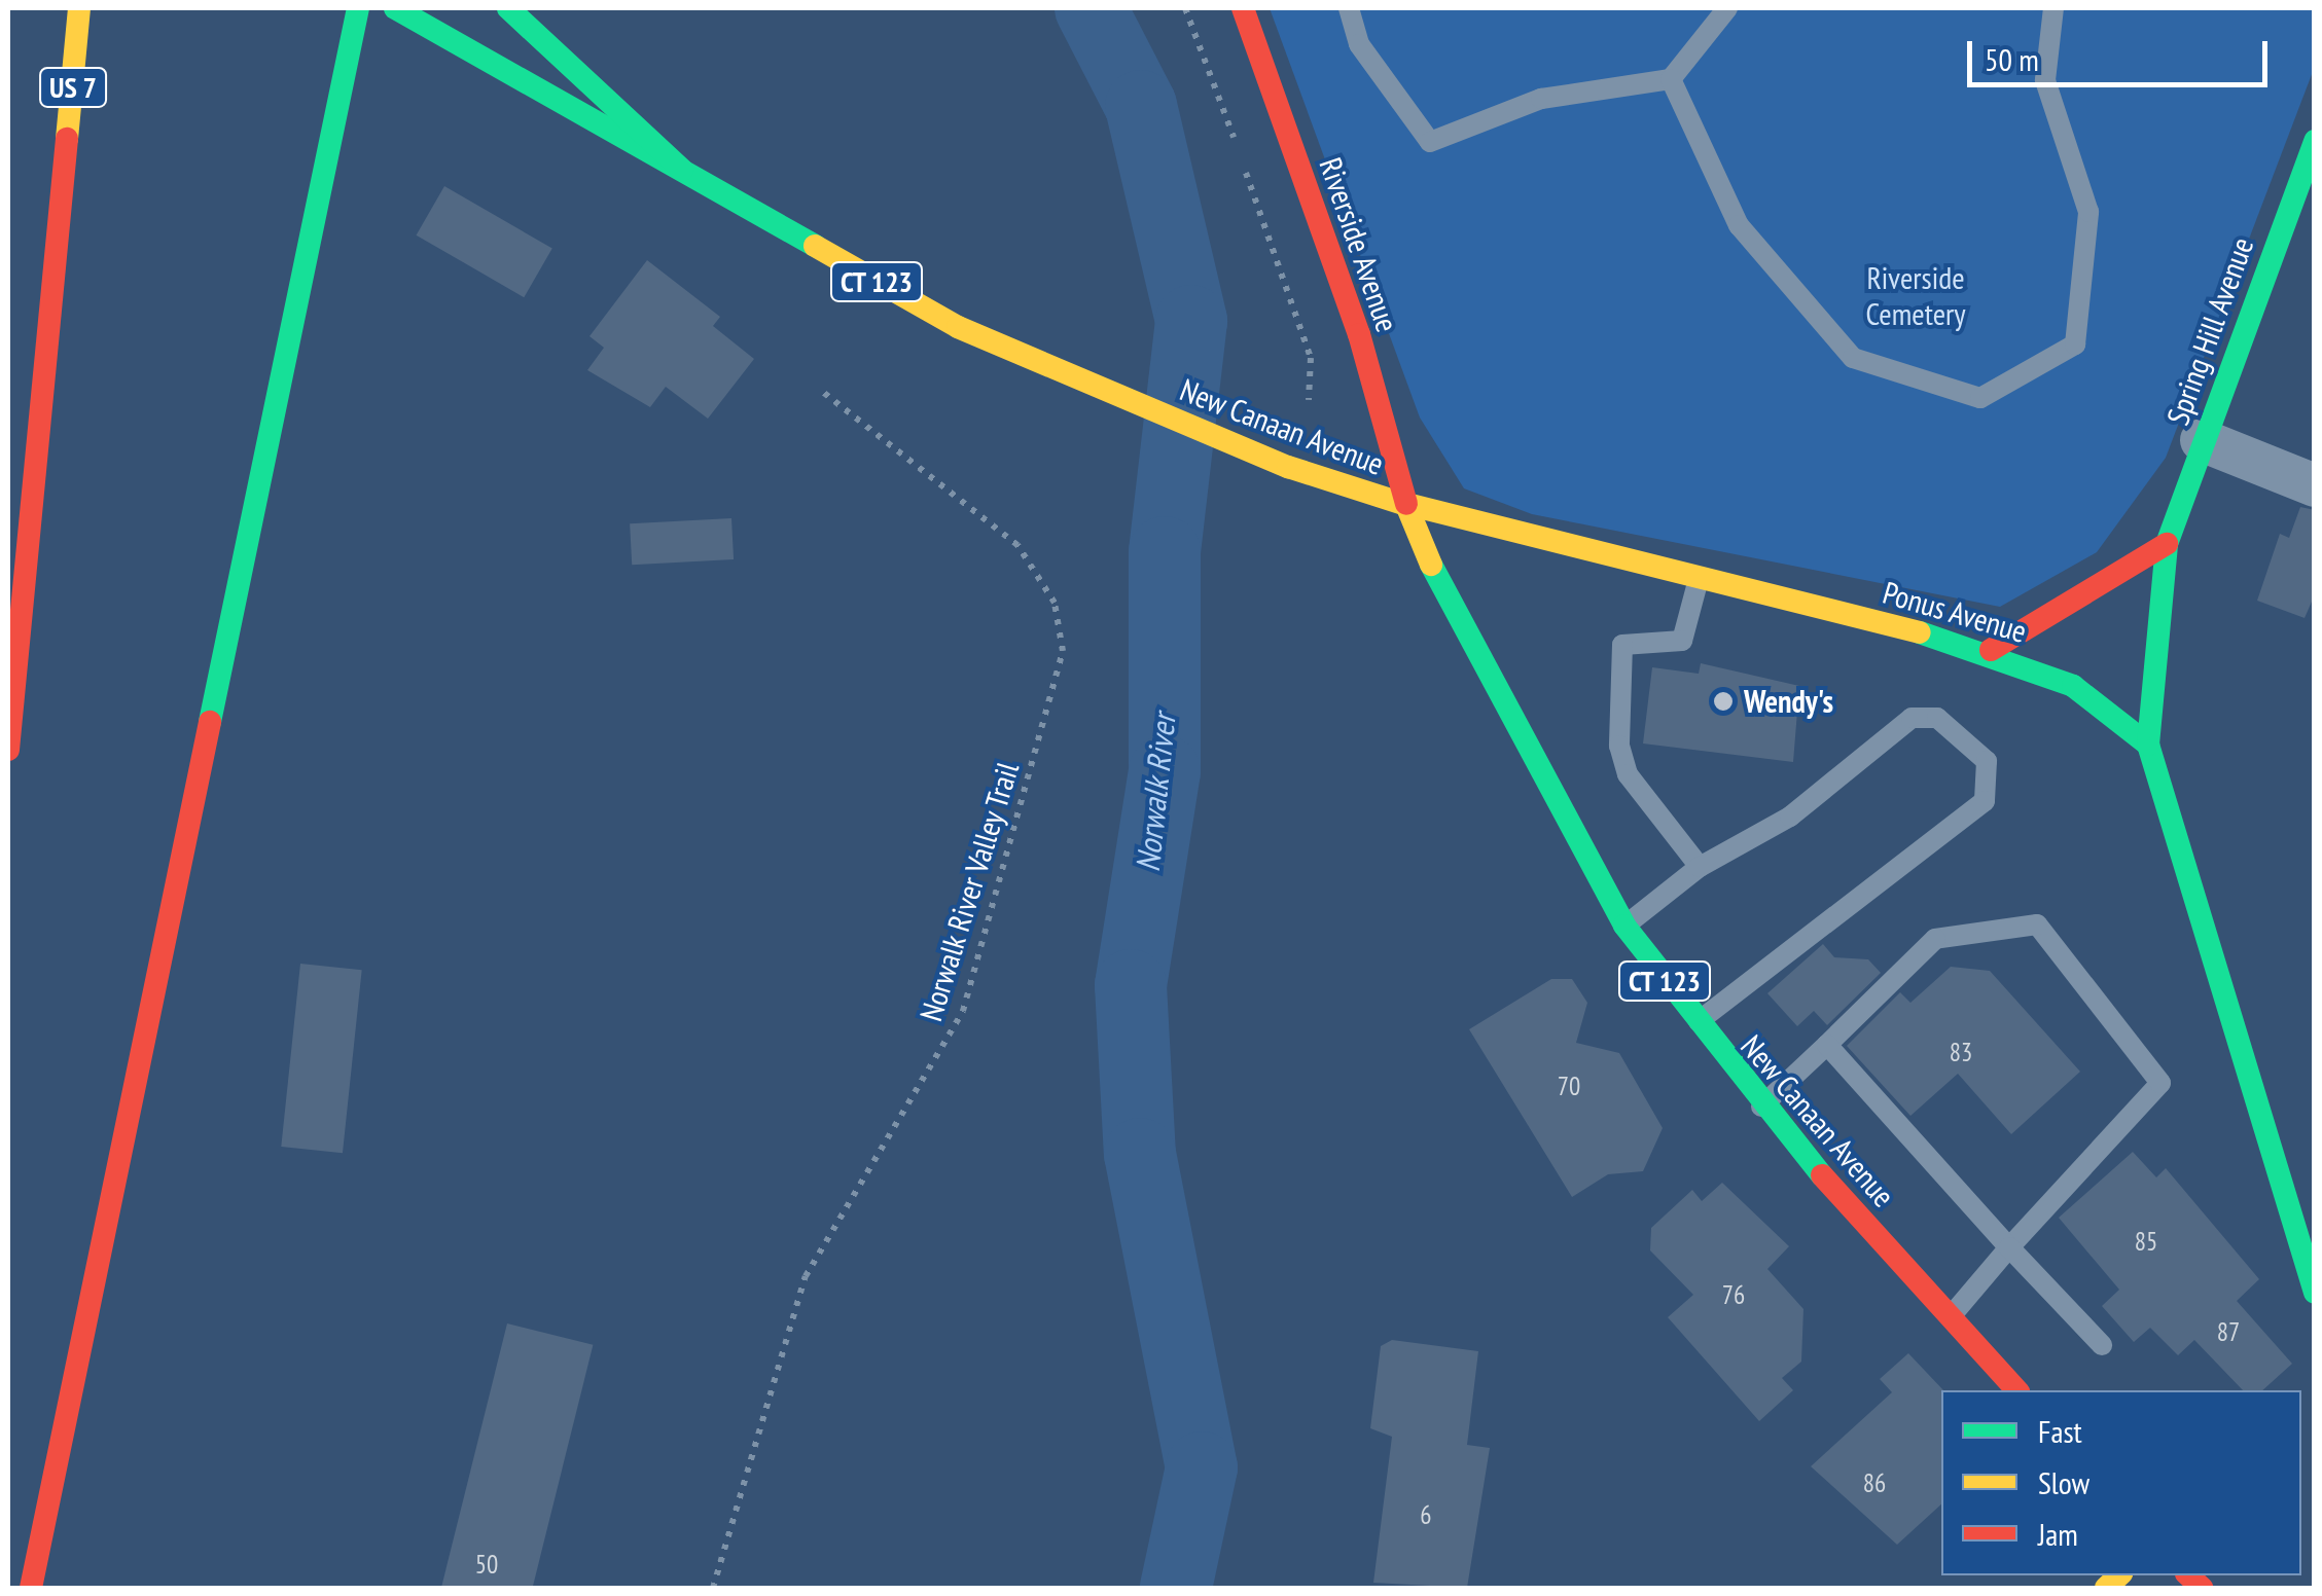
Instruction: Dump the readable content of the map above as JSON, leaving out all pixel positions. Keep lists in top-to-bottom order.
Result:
{
  "streets": {
    "main road": [
      "US 7",
      "Riverside Avenue",
      "CT 123",
      "Spring Hill Avenue",
      "New Canaan Avenue",
      "Ponus Avenue"
    ],
    "path": ["Norwalk River Valley Trail"]
  },
  "crossings": [
    ["Riverside Avenue", "New Canaan Avenue"],
    ["Riverside Avenue", "Ponus Avenue"],
    ["Spring Hill Avenue", "Ponus Avenue"],
    ["New Canaan Avenue", "Ponus Avenue"]
  ],
  "water": ["Norwalk River"],
  "parks": ["Riverside Cemetery"],
  "places": ["Wendy's"],
  "house_numbers": [
    "83",
    "70",
    "85",
    "76",
    "87",
    "86",
    "6",
    "50"
  ],
  "legend": ["Fast", "Slow", "Jam"],
  "scale_bar": "50 m"
}
